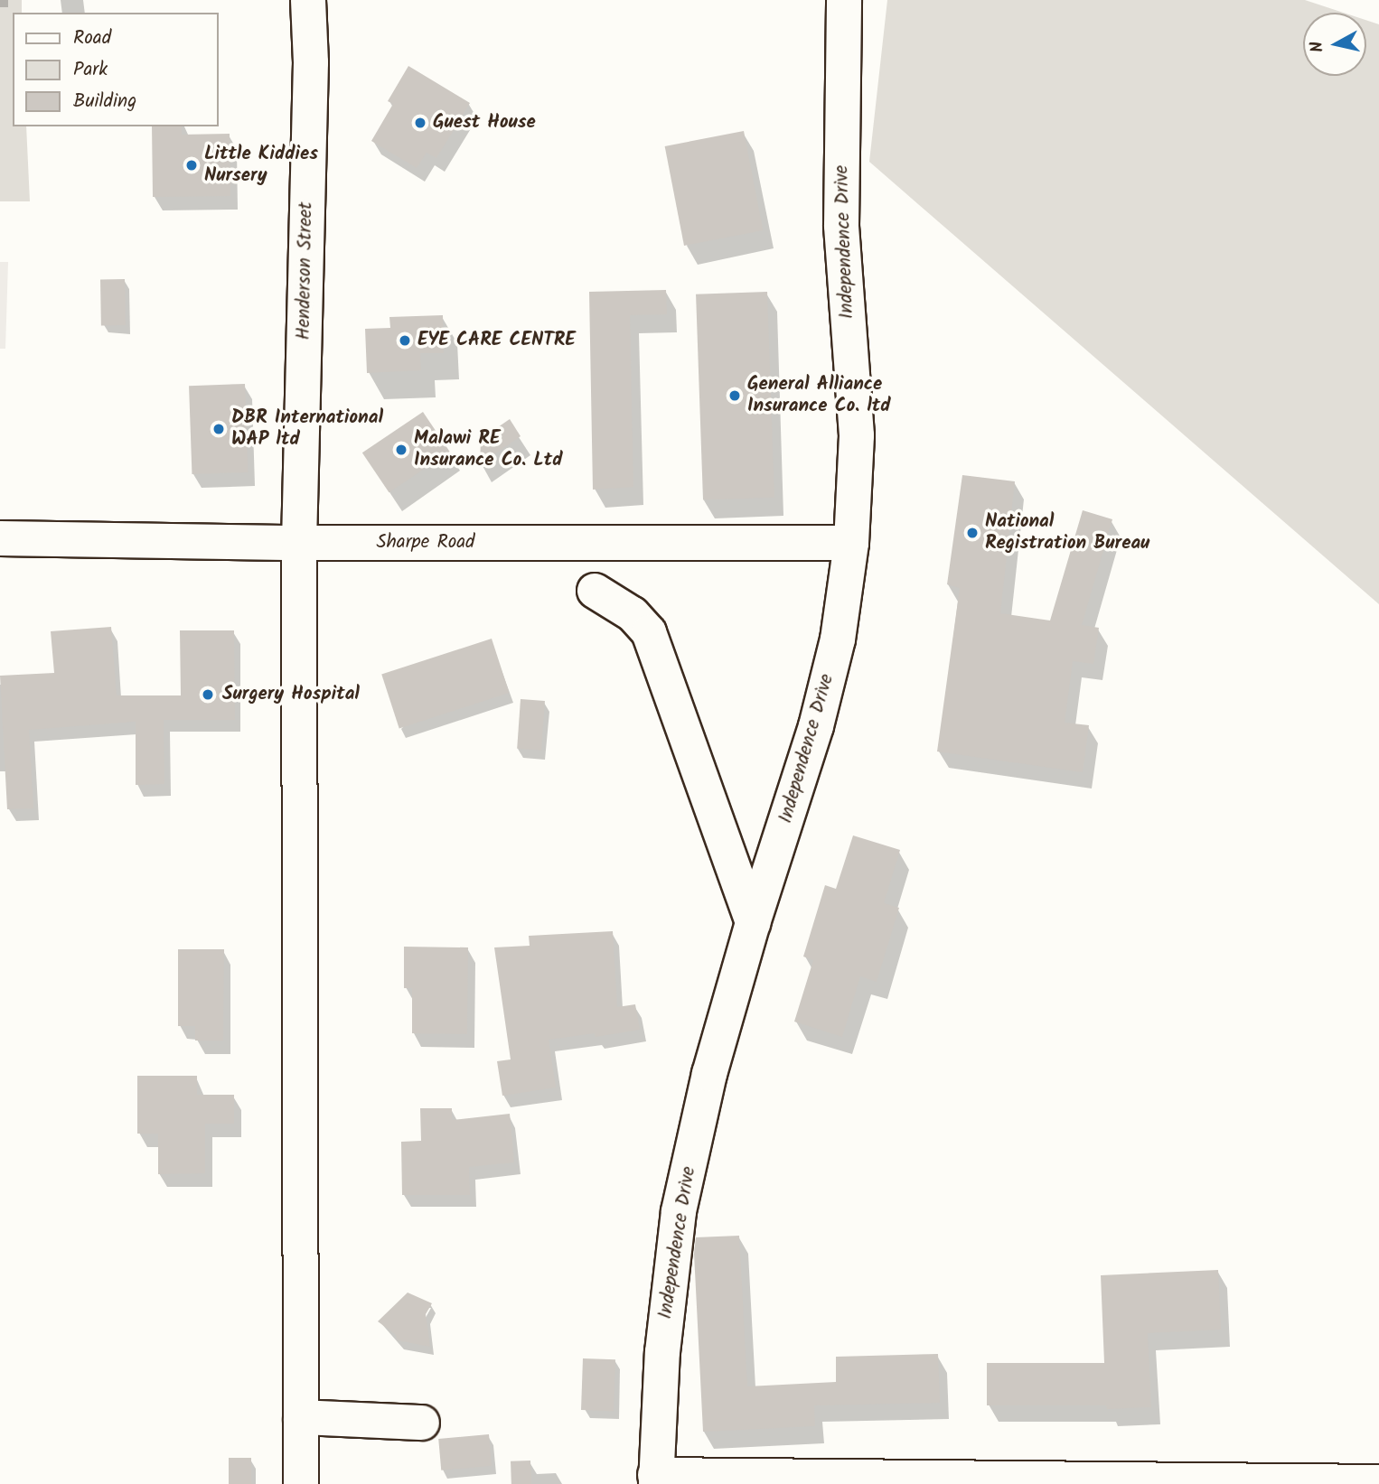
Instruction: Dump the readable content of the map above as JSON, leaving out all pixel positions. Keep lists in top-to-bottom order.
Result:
{
  "streets": {
    "street": ["Independence Drive", "Henderson Street", "Sharpe Road"]
  },
  "crossings": [
    ["Independence Drive", "Sharpe Road"],
    ["Henderson Street", "Sharpe Road"]
  ],
  "places": [
    "Guest House",
    "Little Kiddies Nursery",
    "EYE CARE CENTRE",
    "General Alliance Insurance Co. ltd",
    "DBR International WAP ltd",
    "Malawi RE Insurance Co. Ltd",
    "National Registration Bureau",
    "Surgery Hospital"
  ],
  "legend": ["Road", "Park", "Building"],
  "north": "left"
}
